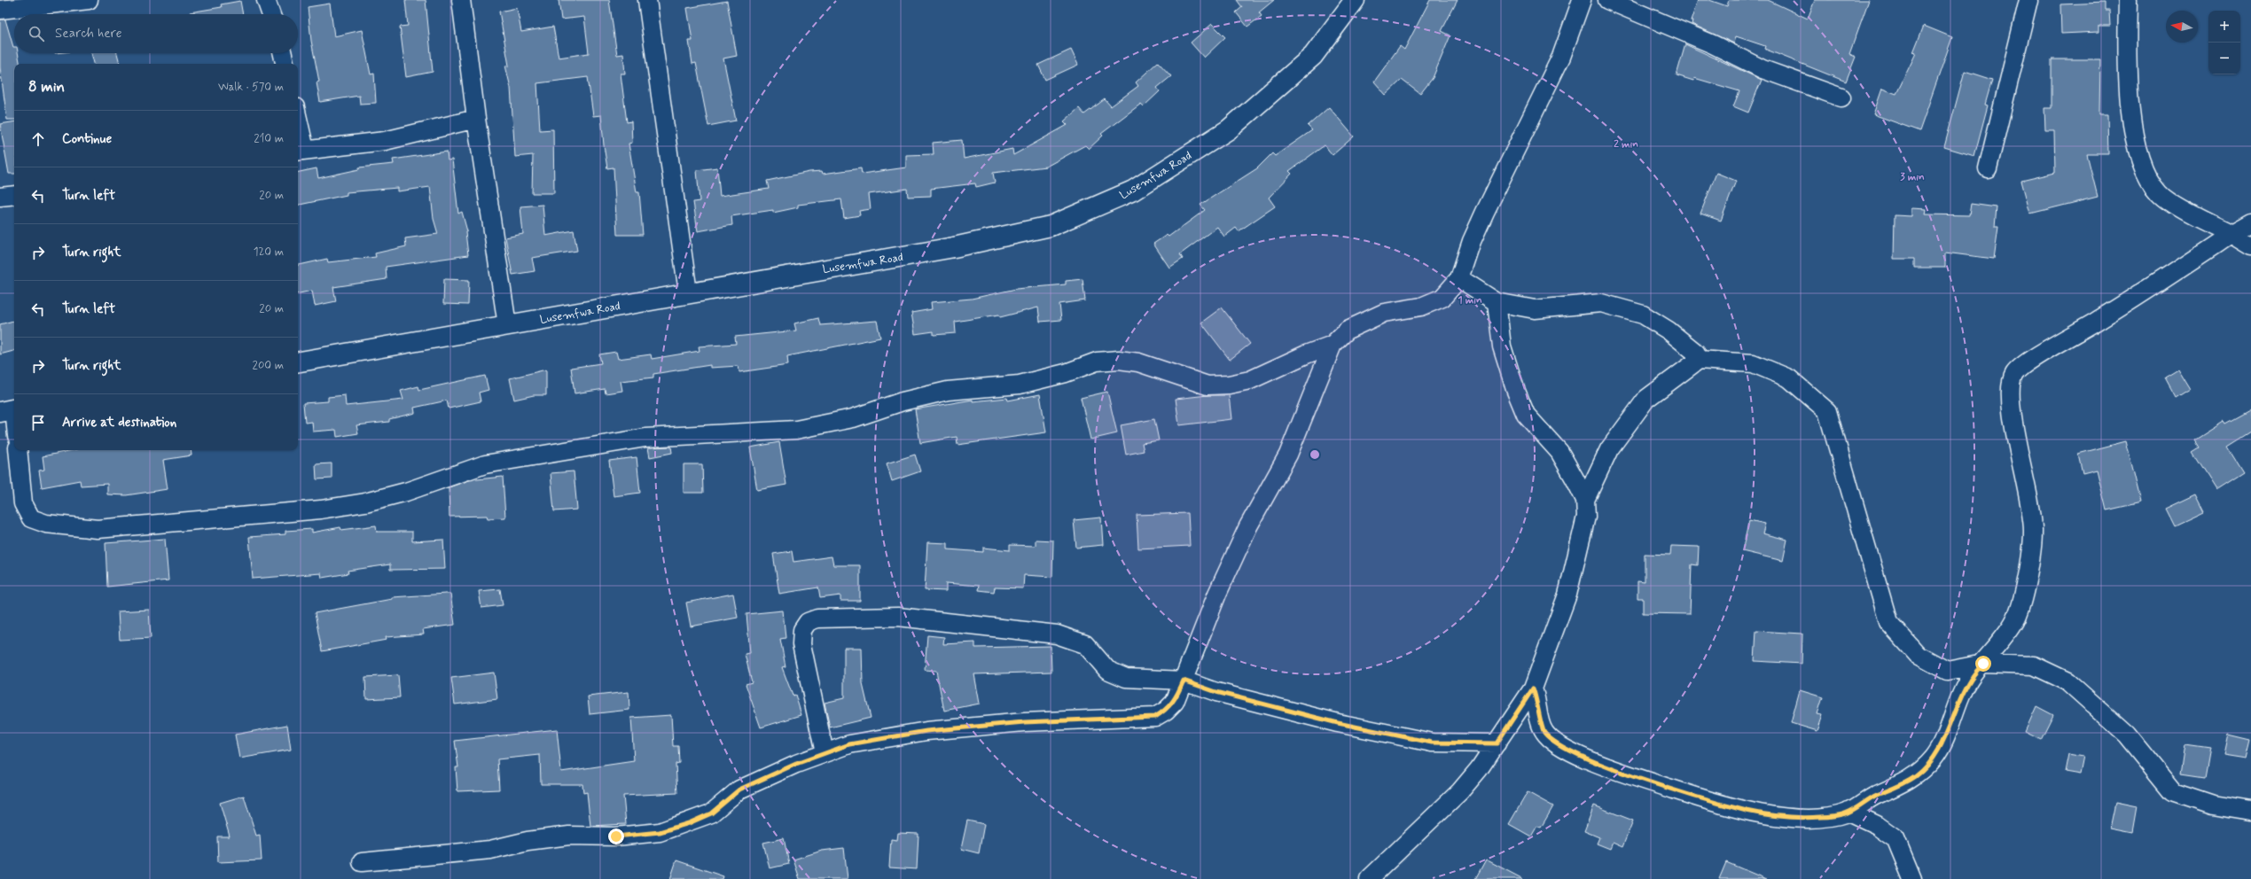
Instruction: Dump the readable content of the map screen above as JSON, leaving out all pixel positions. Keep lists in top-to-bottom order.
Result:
{
  "streets": {
    "street": ["Lusemfwa Road"]
  },
  "north": "left",
  "page": {
    "map_buttons": ["+", "−"],
    "search": "Search here",
    "heading": ["8 min", "Walk · 570 m"],
    "list": [
      ["Continue", "210 m"],
      ["Turn left", "20 m"],
      ["Turn right", "120 m"],
      ["Turn left", "20 m"],
      ["Turn right", "200 m"],
      "Arrive at destination"
    ]
  },
  "rings": ["2 min", "3 min", "1 min"]
}
